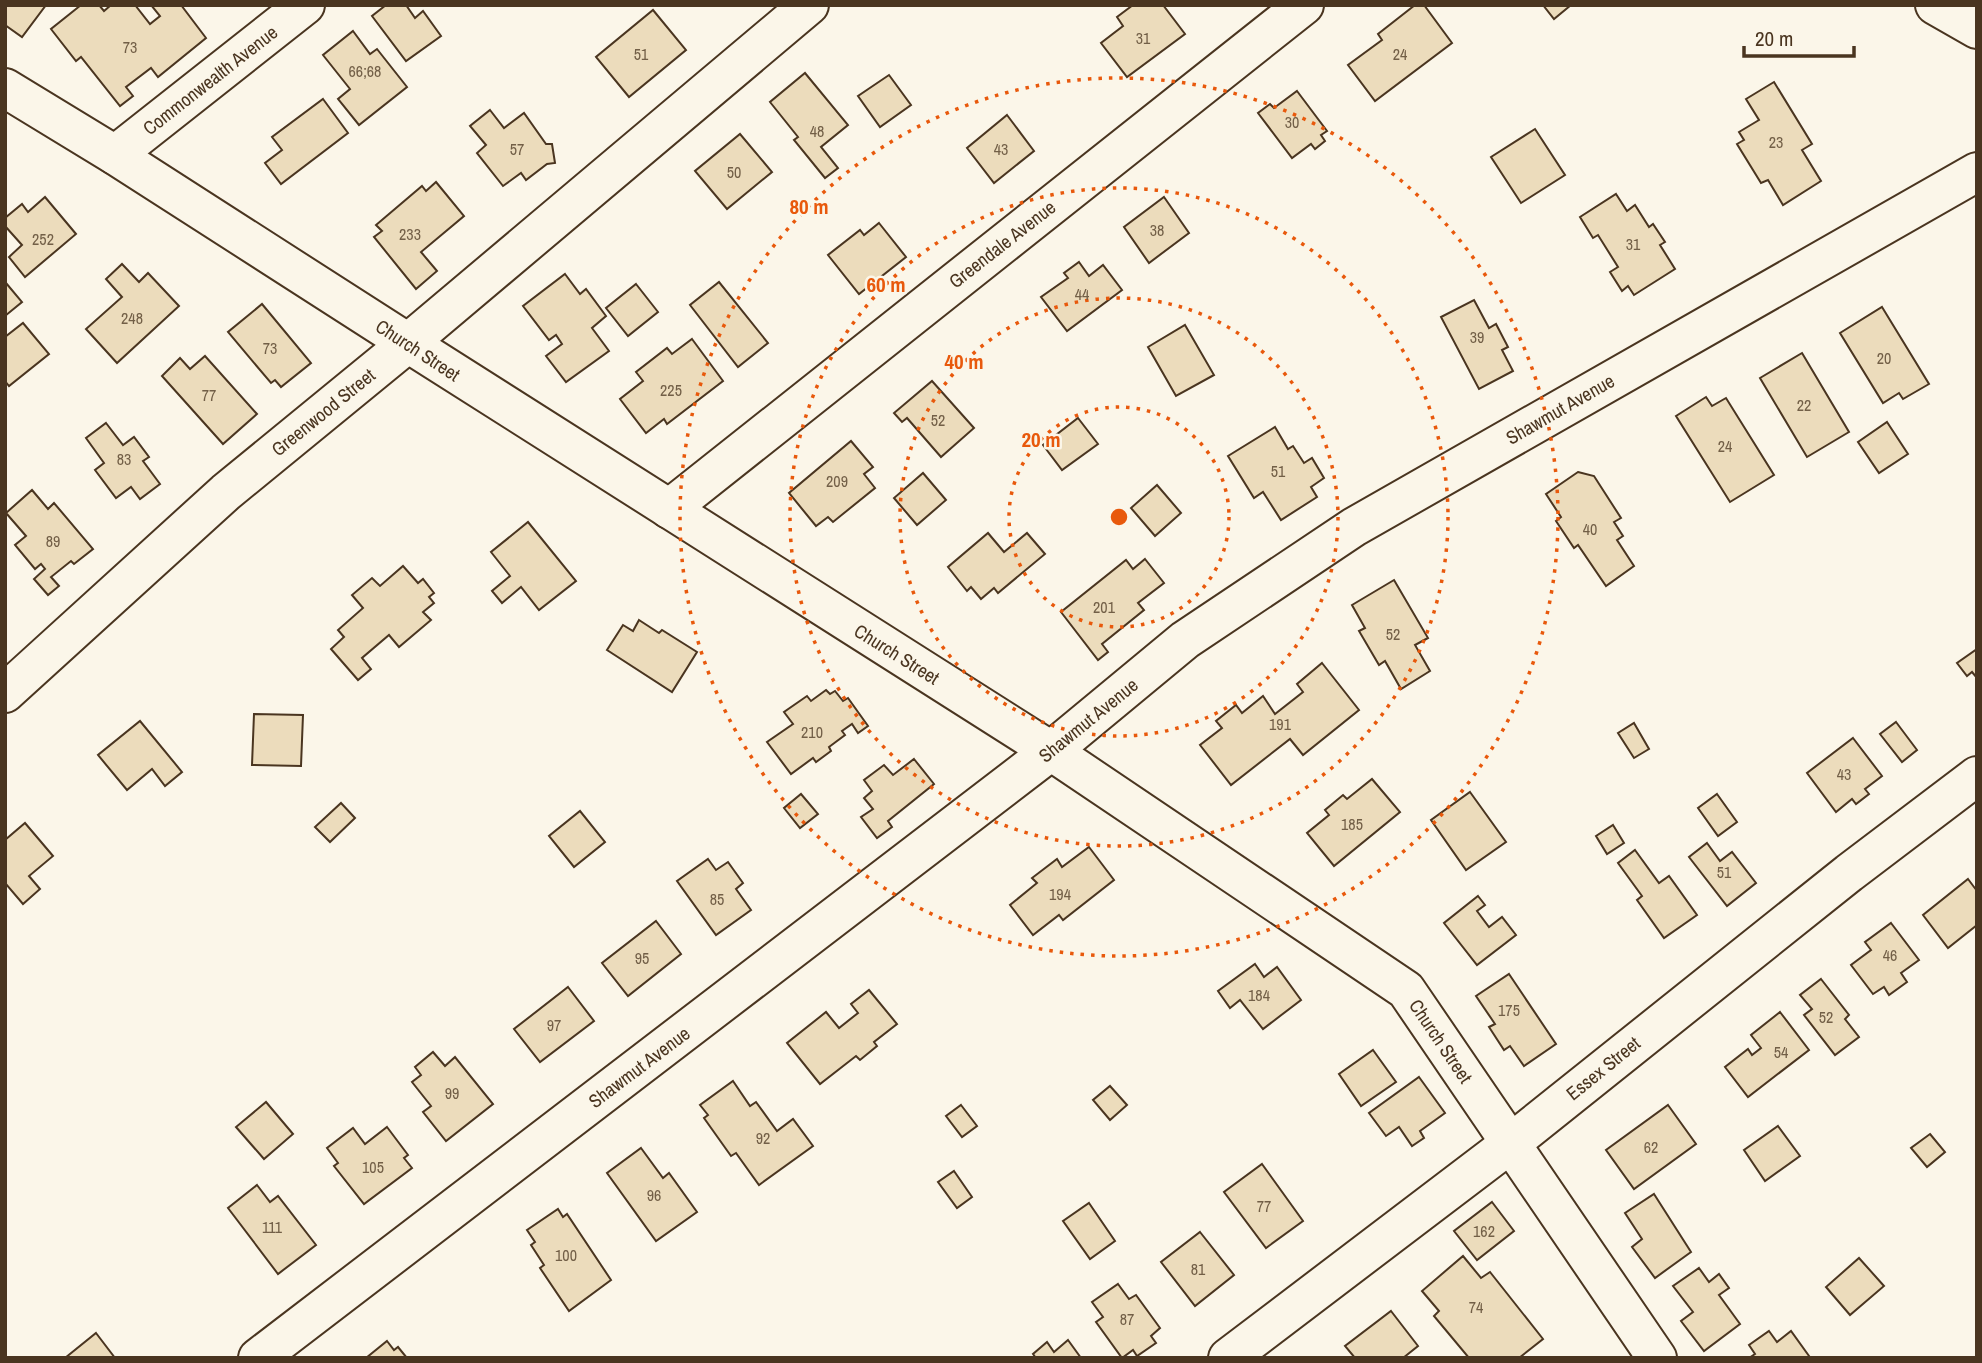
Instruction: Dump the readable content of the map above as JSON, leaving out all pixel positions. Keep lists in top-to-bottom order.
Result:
{
  "streets": {
    "street": [
      "Commonwealth Avenue",
      "Greendale Avenue",
      "Church Street",
      "Shawmut Avenue",
      "Greenwood Street",
      "Essex Street"
    ]
  },
  "crossings": [
    ["Commonwealth Avenue", "Church Street"],
    ["Greendale Avenue", "Church Street"],
    ["Church Street", "Shawmut Avenue"],
    ["Church Street", "Greenwood Street"],
    ["Church Street", "Essex Street"]
  ],
  "house_numbers": [
    "31",
    "73",
    "51",
    "24",
    "66;68",
    "30",
    "48",
    "23",
    "57",
    "43",
    "50",
    "38",
    "233",
    "252",
    "31",
    "44",
    "248",
    "39",
    "73",
    "20",
    "225",
    "77",
    "22",
    "52",
    "24",
    "83",
    "51",
    "209",
    "40",
    "89",
    "201",
    "52",
    "191",
    "210",
    "43",
    "185",
    "51",
    "194",
    "85",
    "46",
    "95",
    "184",
    "175",
    "52",
    "97",
    "54",
    "99",
    "92",
    "62",
    "105",
    "96",
    "77",
    "111",
    "162",
    "100",
    "81",
    "74",
    "87"
  ],
  "scale_bar": "20 m",
  "rings": [
    "80 m",
    "60 m",
    "40 m",
    "20 m"
  ]
}
